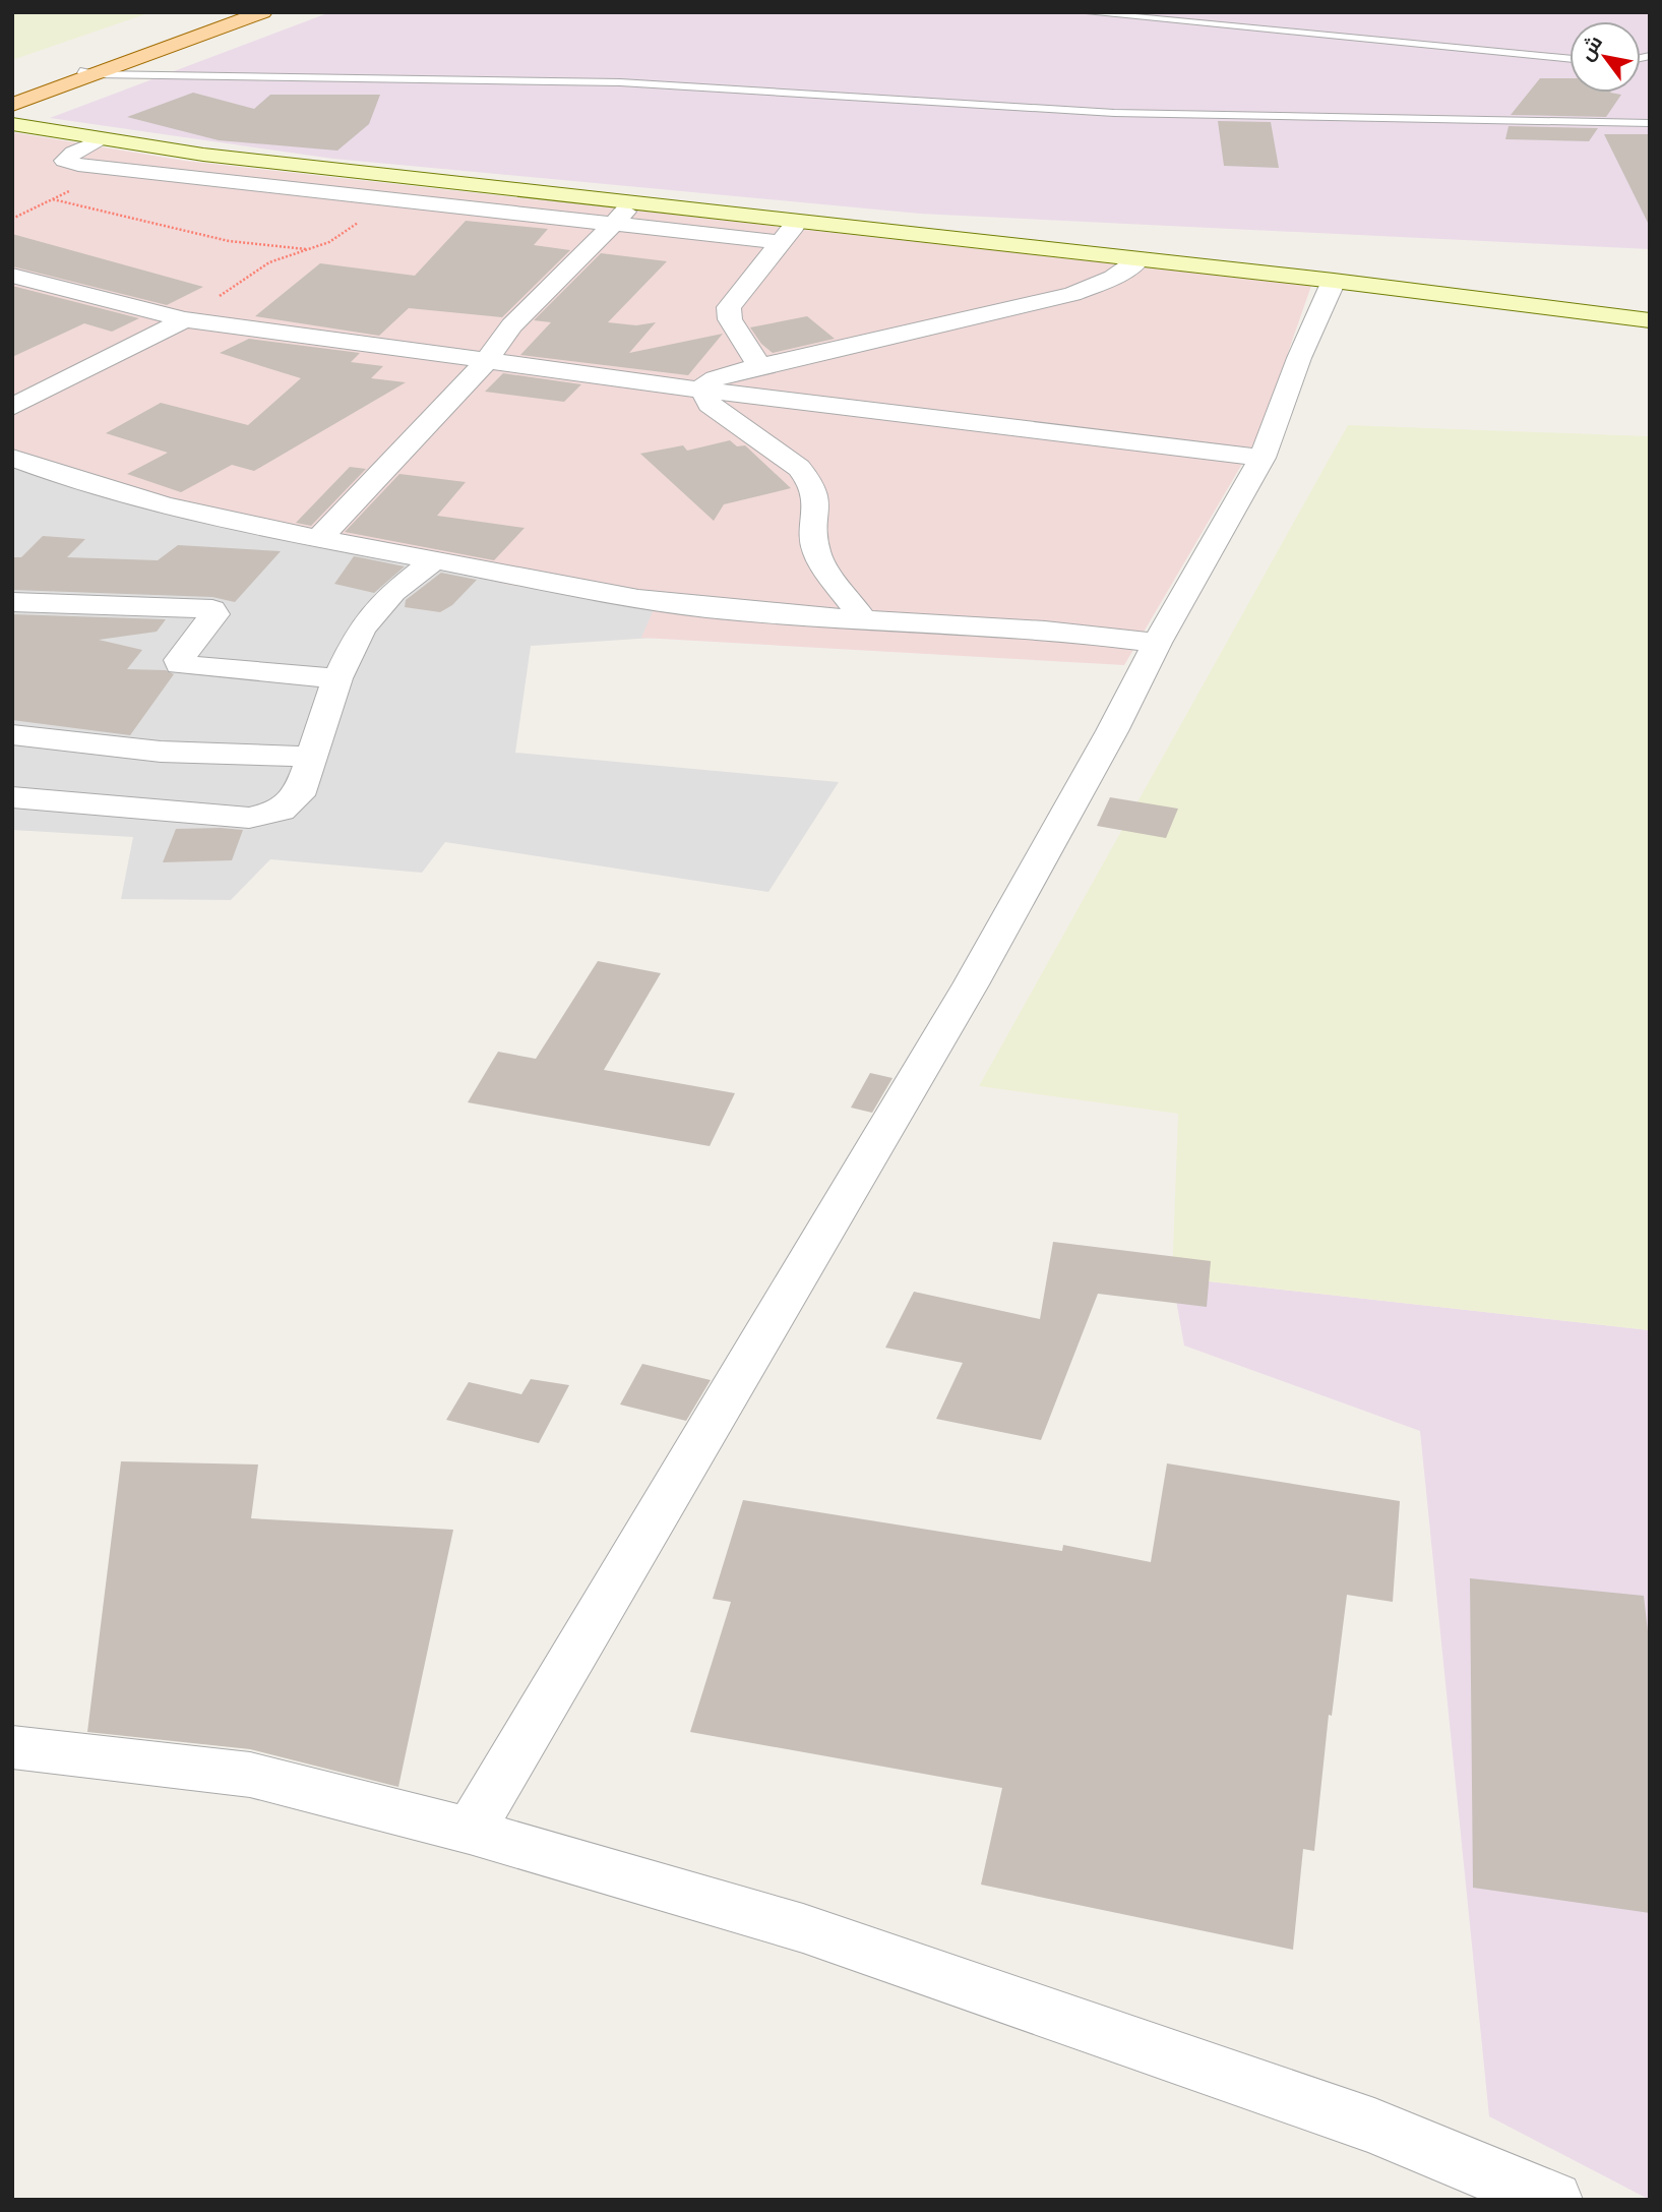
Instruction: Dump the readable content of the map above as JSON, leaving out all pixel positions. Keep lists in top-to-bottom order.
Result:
{
  "north": "top left"
}
